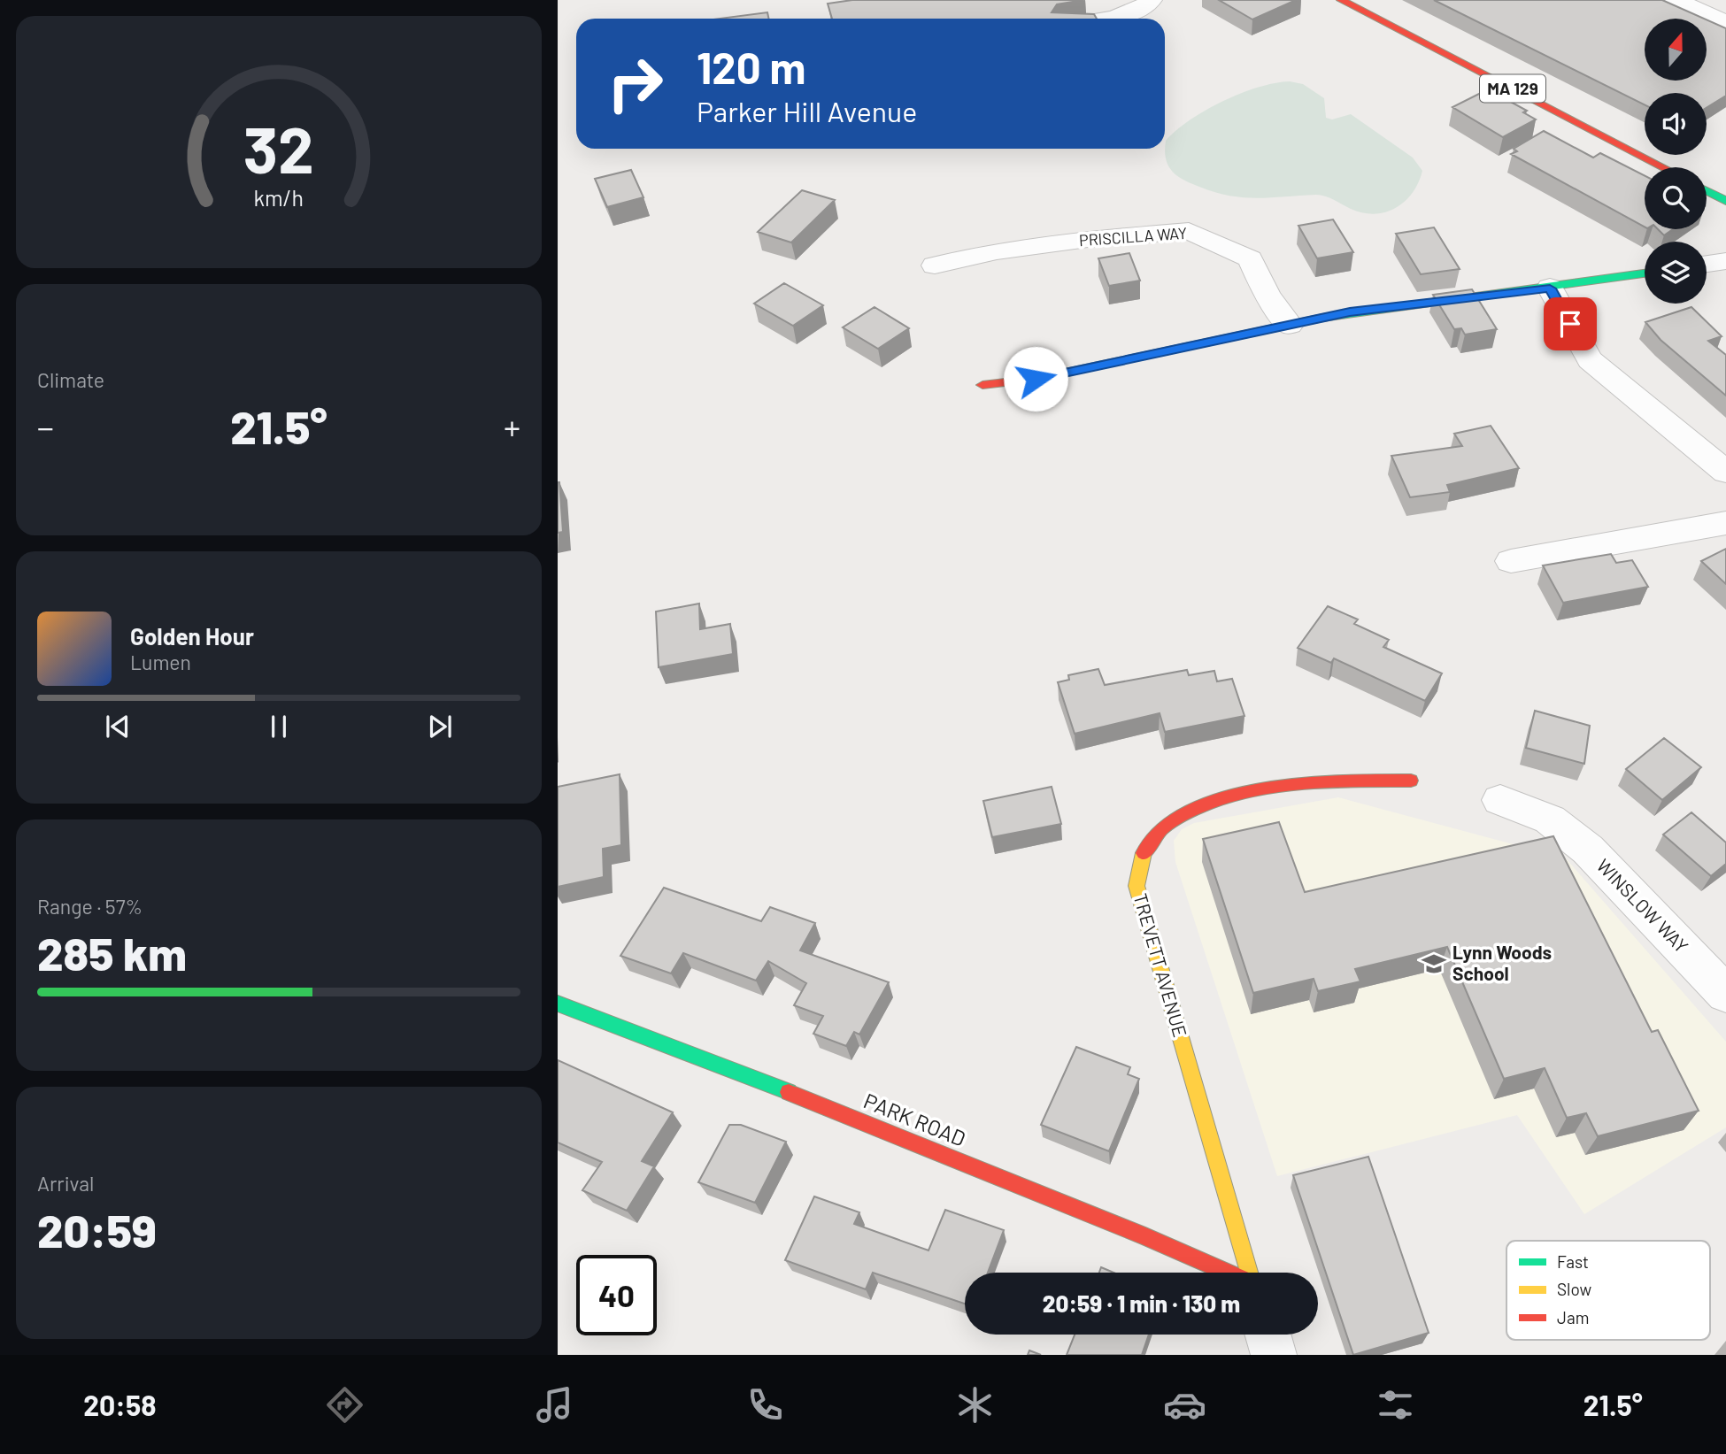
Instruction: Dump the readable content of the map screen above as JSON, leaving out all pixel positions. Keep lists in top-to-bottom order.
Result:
{
  "streets": {
    "street": [
      "MA 129",
      "PRISCILLA WAY",
      "WINSLOW WAY",
      "TREVETT AVENUE",
      "PARK ROAD"
    ]
  },
  "places": {
    "school or university": ["Lynn Woods School"]
  },
  "legend": ["Fast", "Slow", "Jam"],
  "north": "top",
  "page": {
    "turn": ["120 m", "Parker Hill Avenue"],
    "tile": [
      "Climate",
      ["Range · 57%", "285 km"],
      ["Arrival", "20:59"]
    ],
    "heat": ["−", "21.5°", "+"],
    "song": ["Golden Hour", "Lumen"],
    "limit": "40",
    "trip": "20:59 · 1 min · 130 m",
    "tabs": ["20:58", "21.5°"],
    "gauge": ["32", "km/h"]
  }
}
